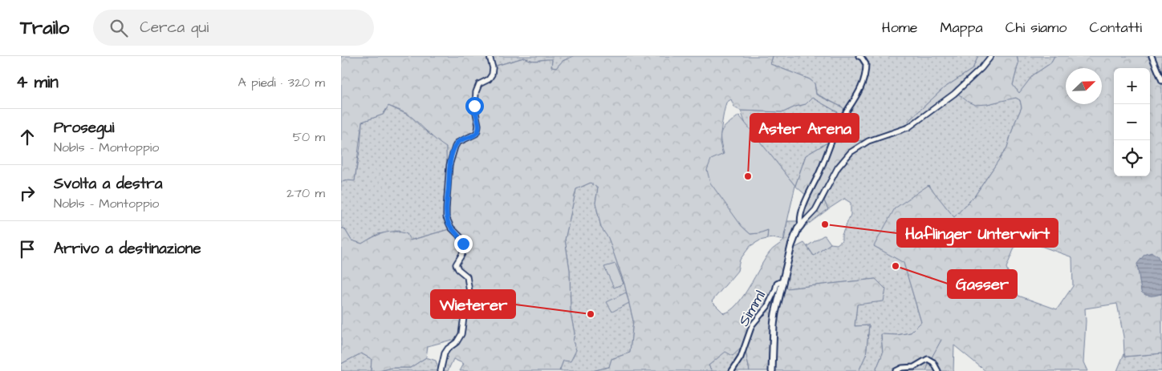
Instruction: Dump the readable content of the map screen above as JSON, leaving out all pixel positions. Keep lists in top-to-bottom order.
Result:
{
  "streets": {
    "street": ["Simml"]
  },
  "places": [
    "Aster Arena",
    "Haflinger Unterwirt",
    "Gasser",
    "Wieterer"
  ],
  "north": "top right",
  "page": {
    "header": "Trailo",
    "search": "Cerca qui",
    "nav": [
      "Home",
      "Mappa",
      "Chi siamo",
      "Contatti"
    ],
    "heading": ["4 min", "A piedi · 320 m"],
    "map_buttons": ["+", "−"],
    "list": [
      ["Prosegui", "Nobls - Montoppio", "50 m"],
      ["Svolta a destra", "Nobls - Montoppio", "270 m"],
      "Arrivo a destinazione"
    ]
  }
}
